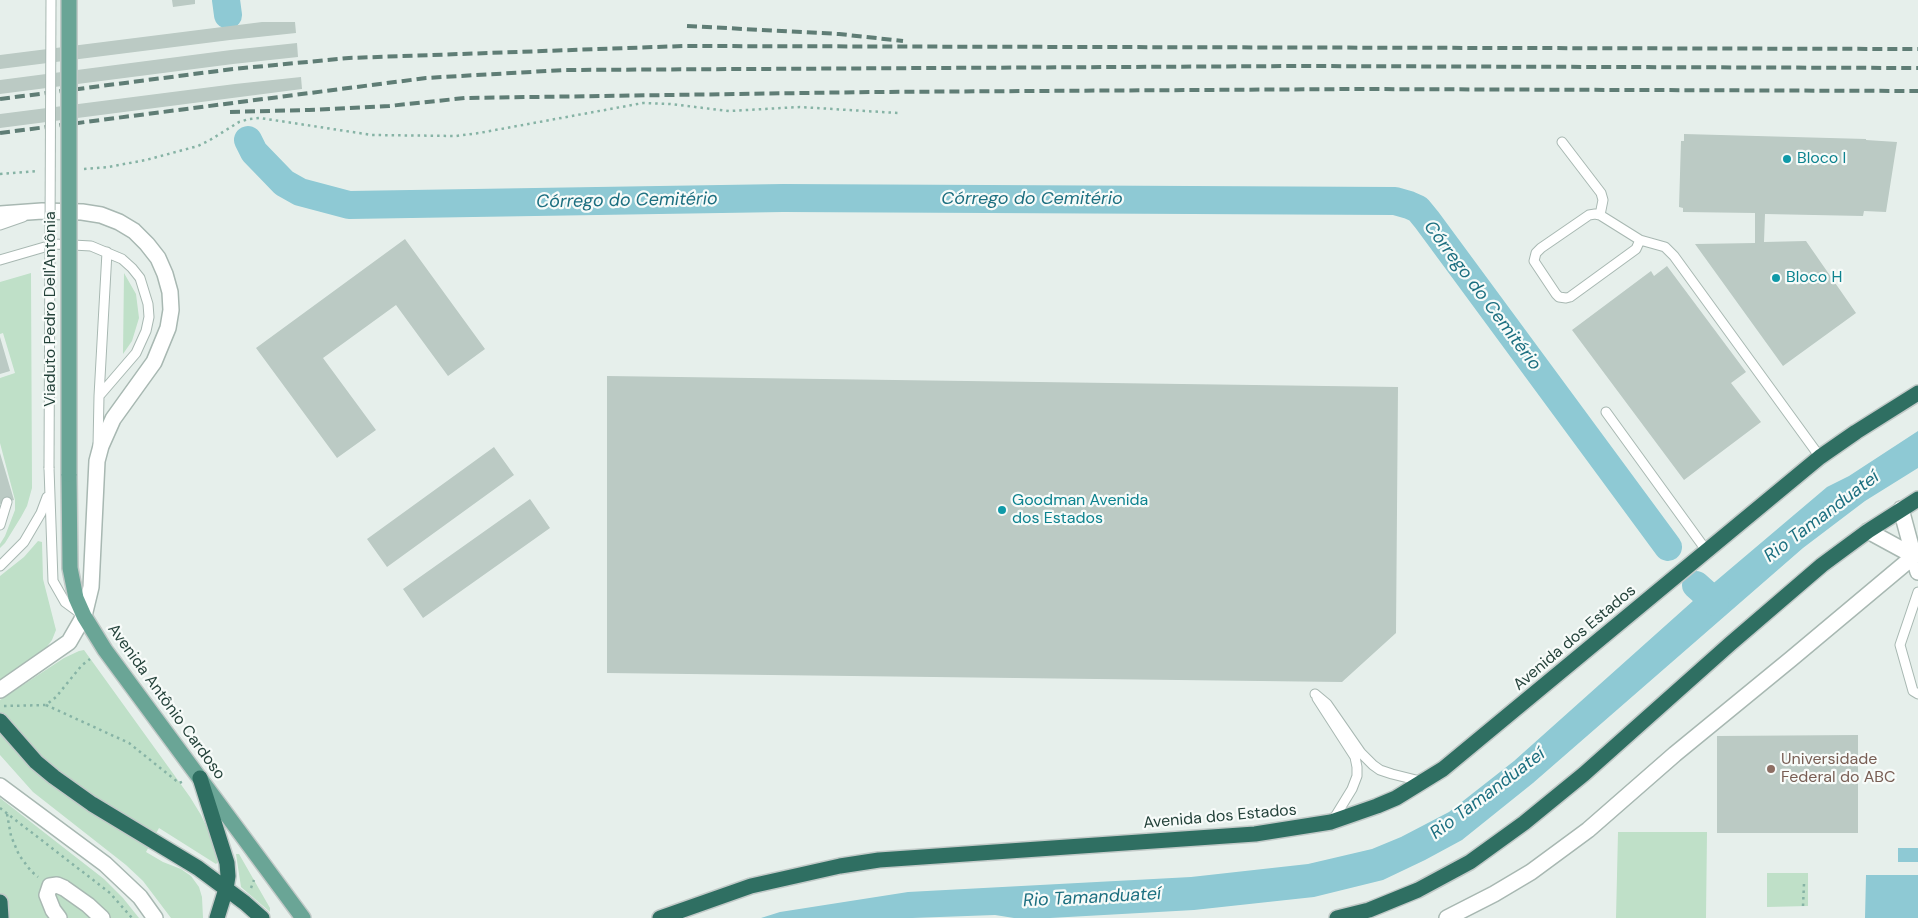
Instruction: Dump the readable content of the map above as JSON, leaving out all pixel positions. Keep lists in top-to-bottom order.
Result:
{
  "streets": {
    "highway": ["Avenida dos Estados"],
    "main road": ["Viaduto Pedro Dell'Antônia", "Avenida Antônio Cardoso"]
  },
  "crossings": [
    ["Viaduto Pedro Dell'Antônia", "Avenida Antônio Cardoso"]
  ],
  "water": ["Córrego do Cemitério", "Rio Tamanduateí"],
  "places": [
    "Bloco I",
    "Bloco H",
    "Goodman Avenida dos Estados",
    "Universidade Federal do ABC"
  ]
}
